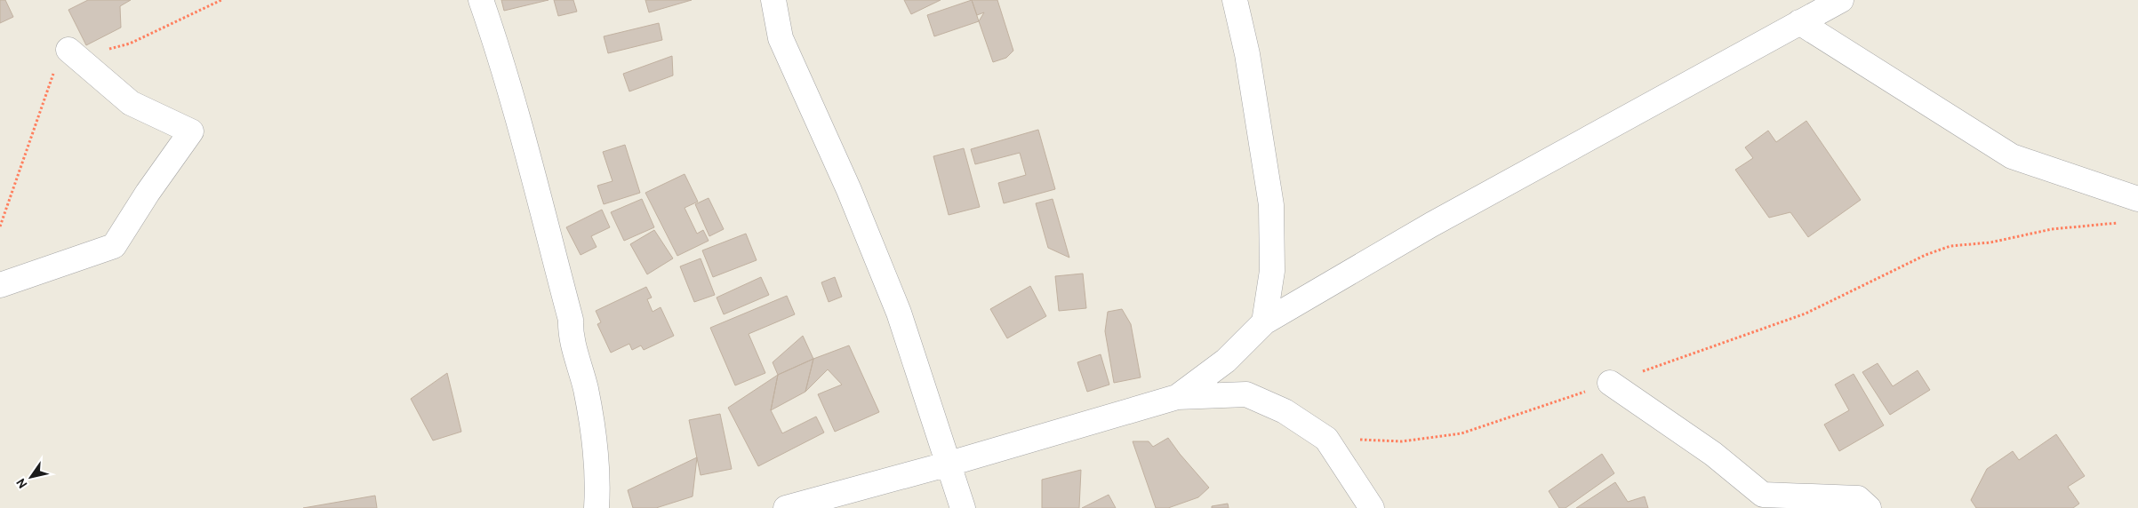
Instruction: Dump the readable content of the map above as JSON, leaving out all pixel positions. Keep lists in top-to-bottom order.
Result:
{
  "north": "bottom left"
}
